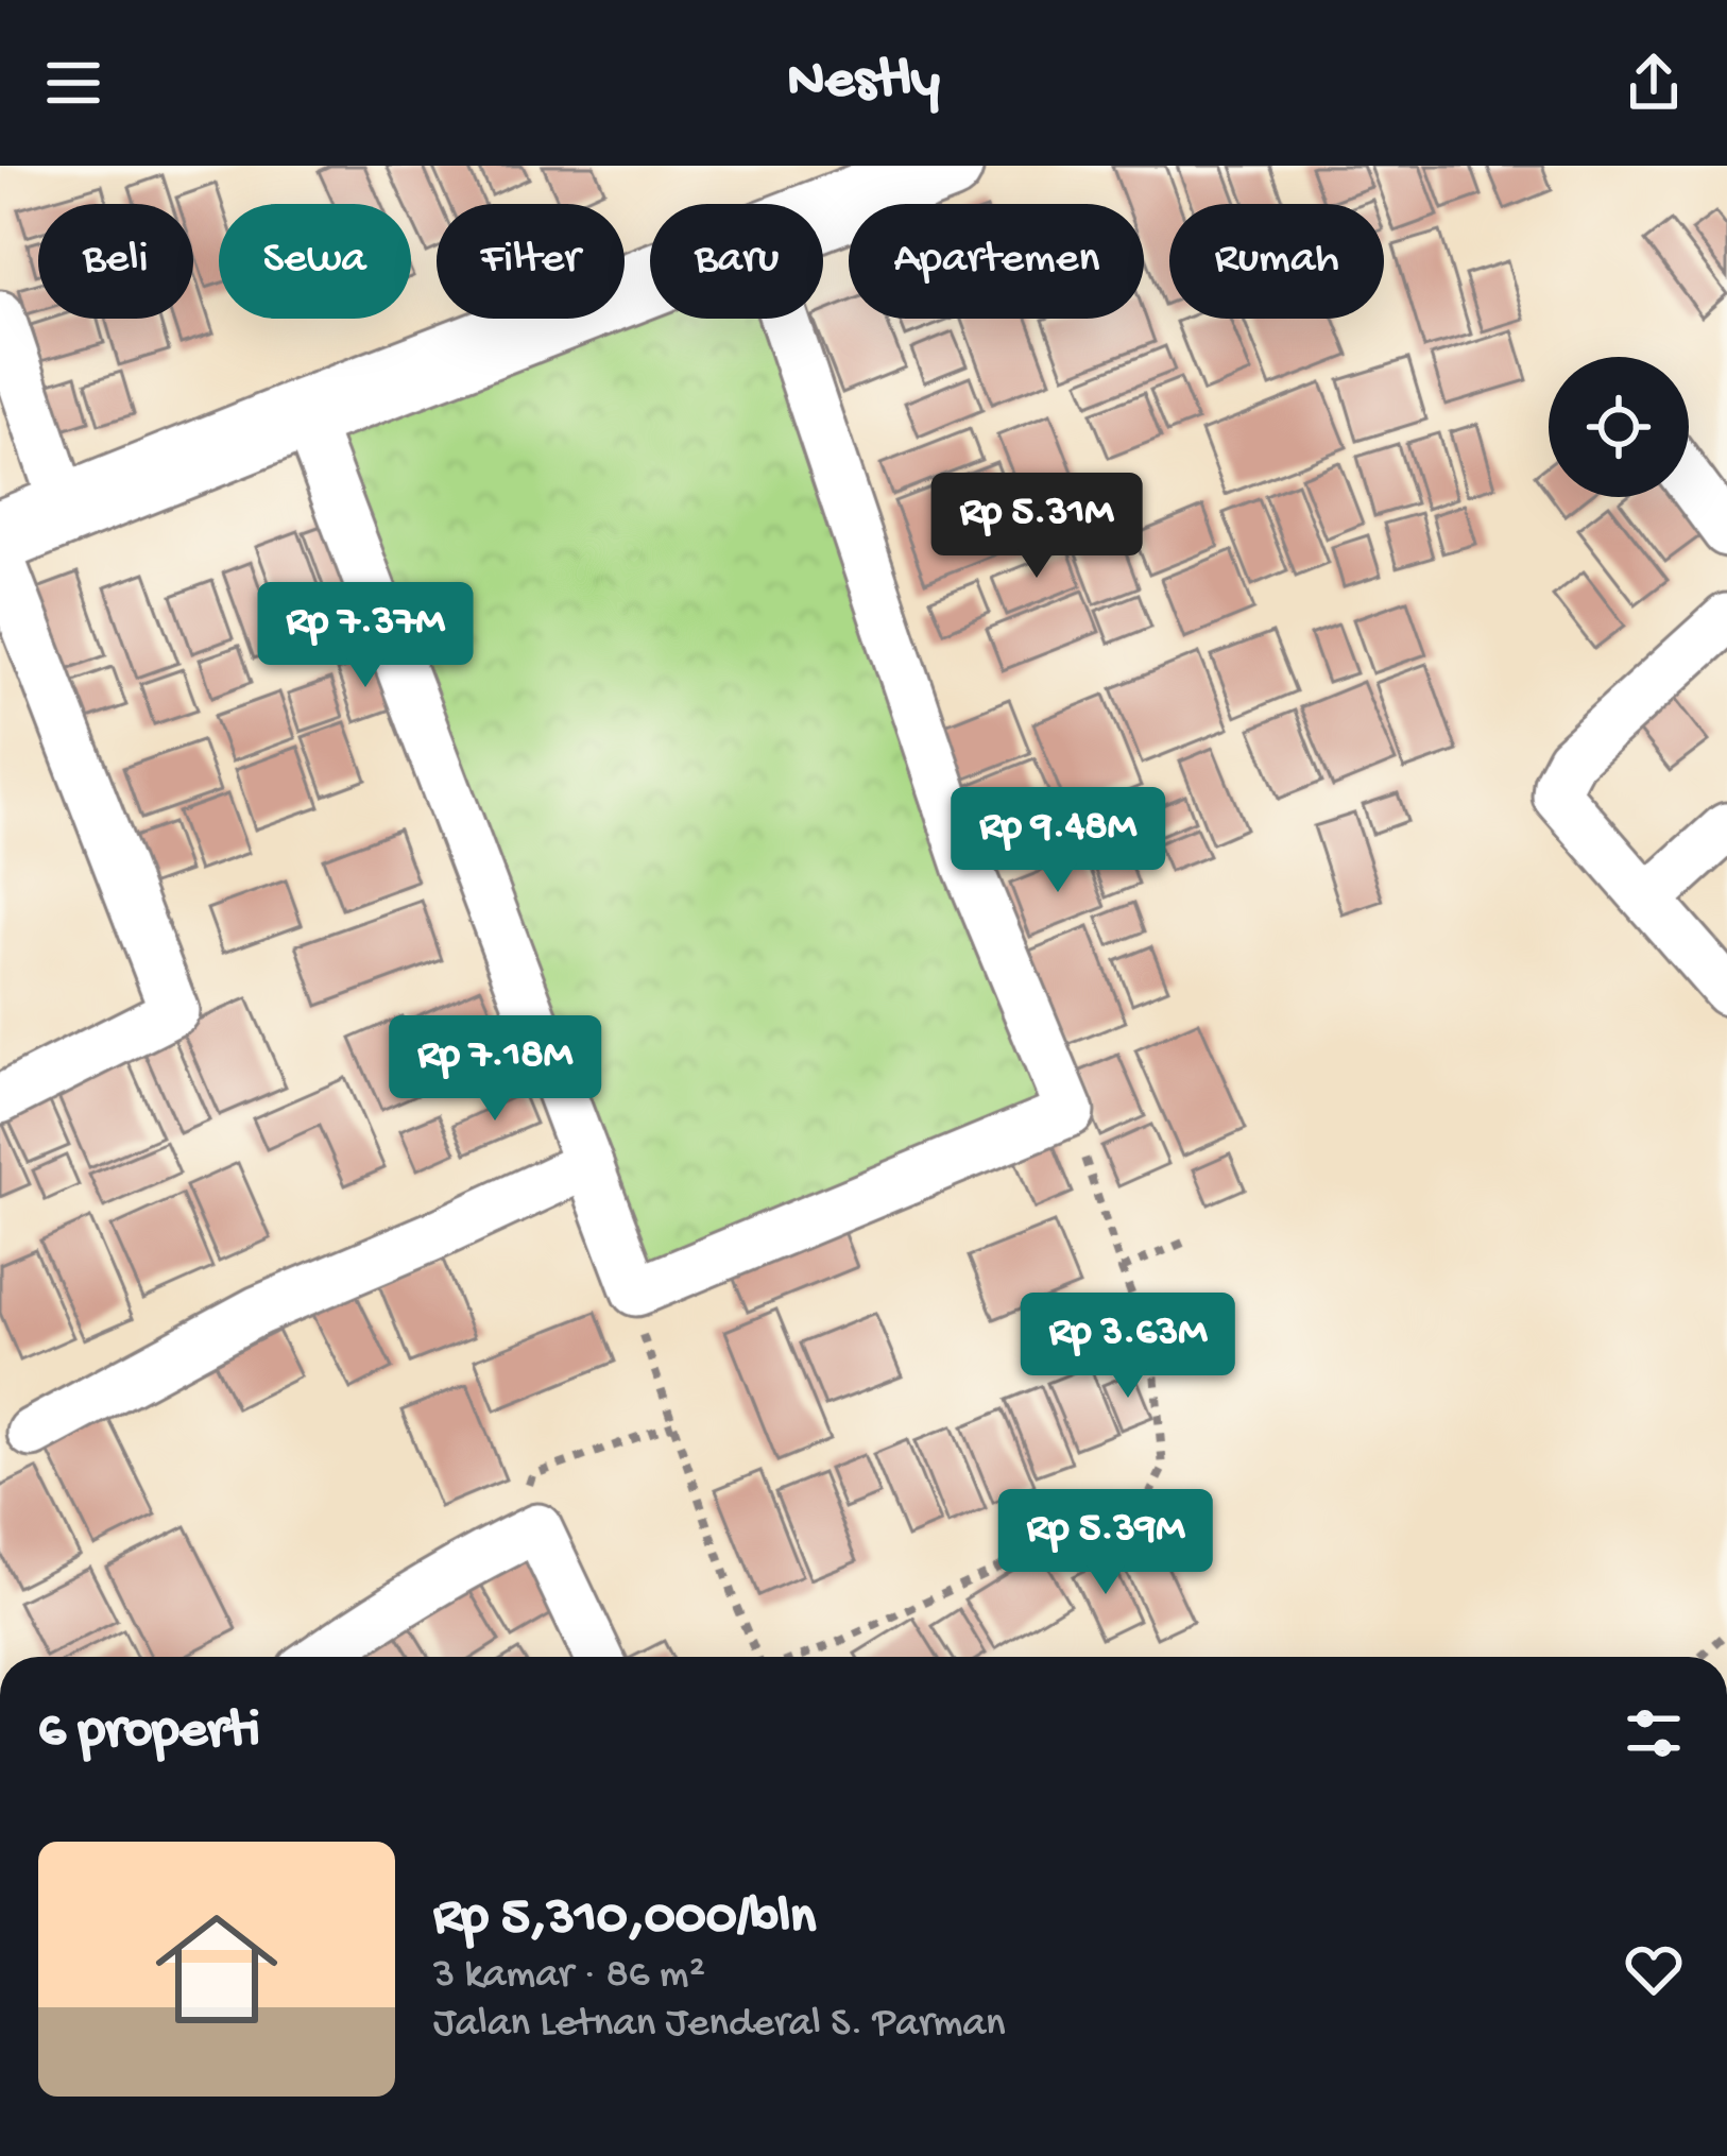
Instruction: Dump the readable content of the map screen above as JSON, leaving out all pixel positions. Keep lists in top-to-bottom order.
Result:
{
  "page": {
    "header": "Nestly",
    "chip": [
      "Beli",
      "Sewa",
      "Filter",
      "Baru",
      "Apartemen",
      "Rumah"
    ],
    "price": [
      "Rp 5.31M",
      "Rp 7.37M",
      "Rp 9.48M",
      "Rp 7.18M",
      "Rp 3.63M",
      "Rp 5.39M"
    ],
    "heading": "6 properti",
    "list": [
      {
        "name": "Rp 5,310,000/bln",
        "note": "3 kamar · 86 m² · Jalan Letnan Jenderal S. Parman"
      }
    ]
  }
}
